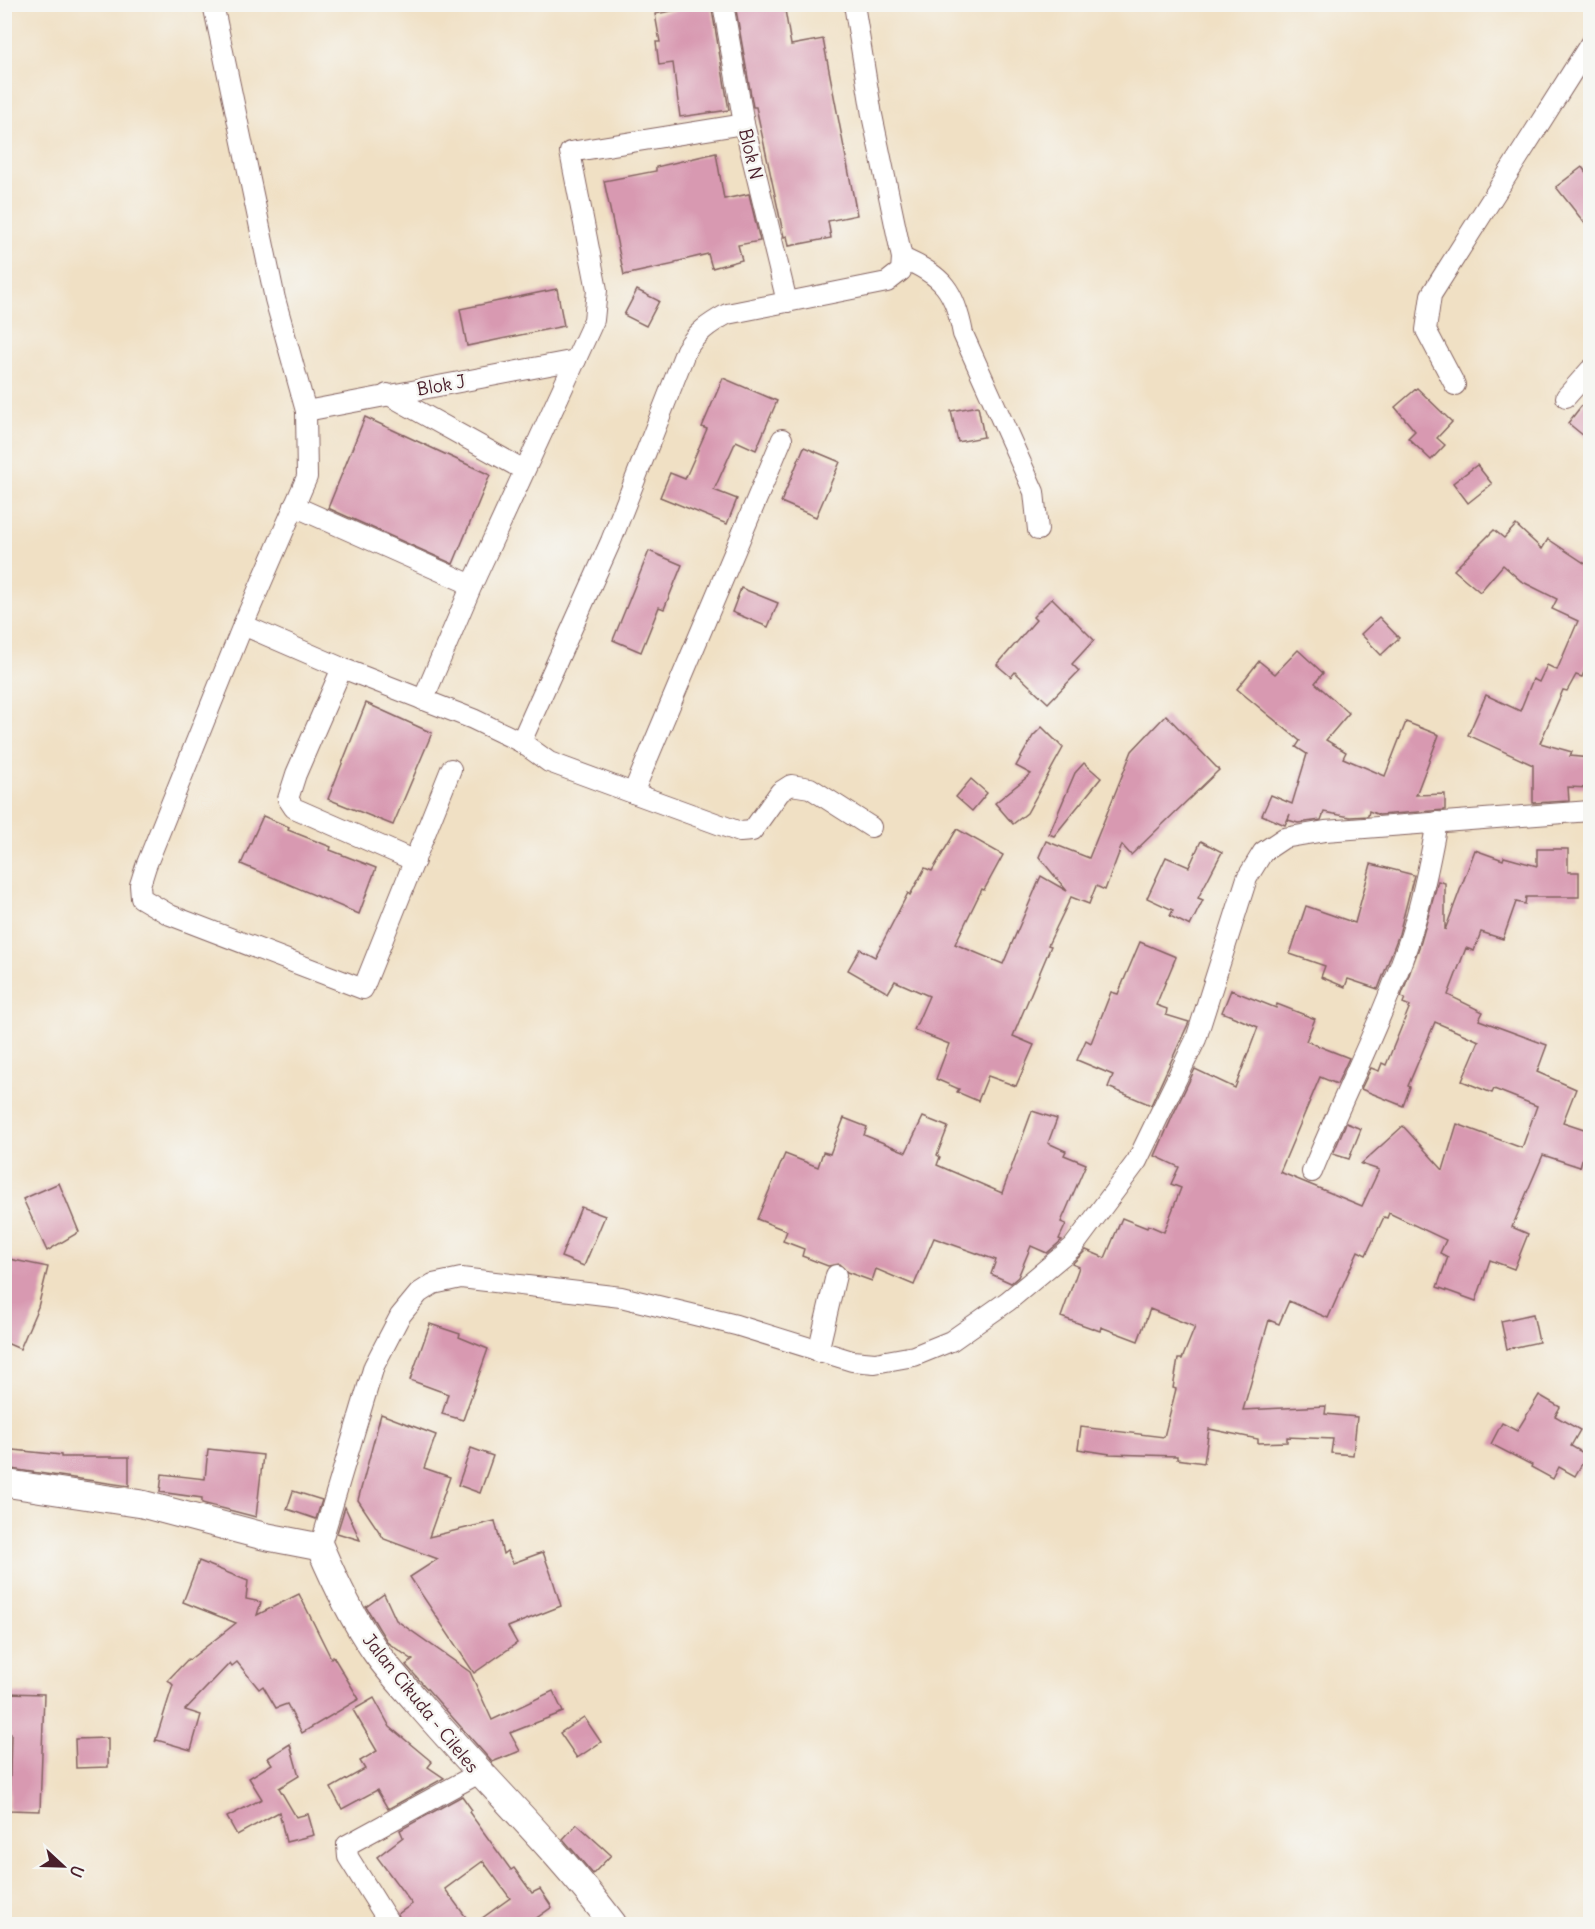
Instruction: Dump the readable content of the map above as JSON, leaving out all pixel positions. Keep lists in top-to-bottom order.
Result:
{
  "streets": {
    "street": ["Blok N", "Blok J", "Jalan Cikuda - Cileles"]
  },
  "north": "right"
}
